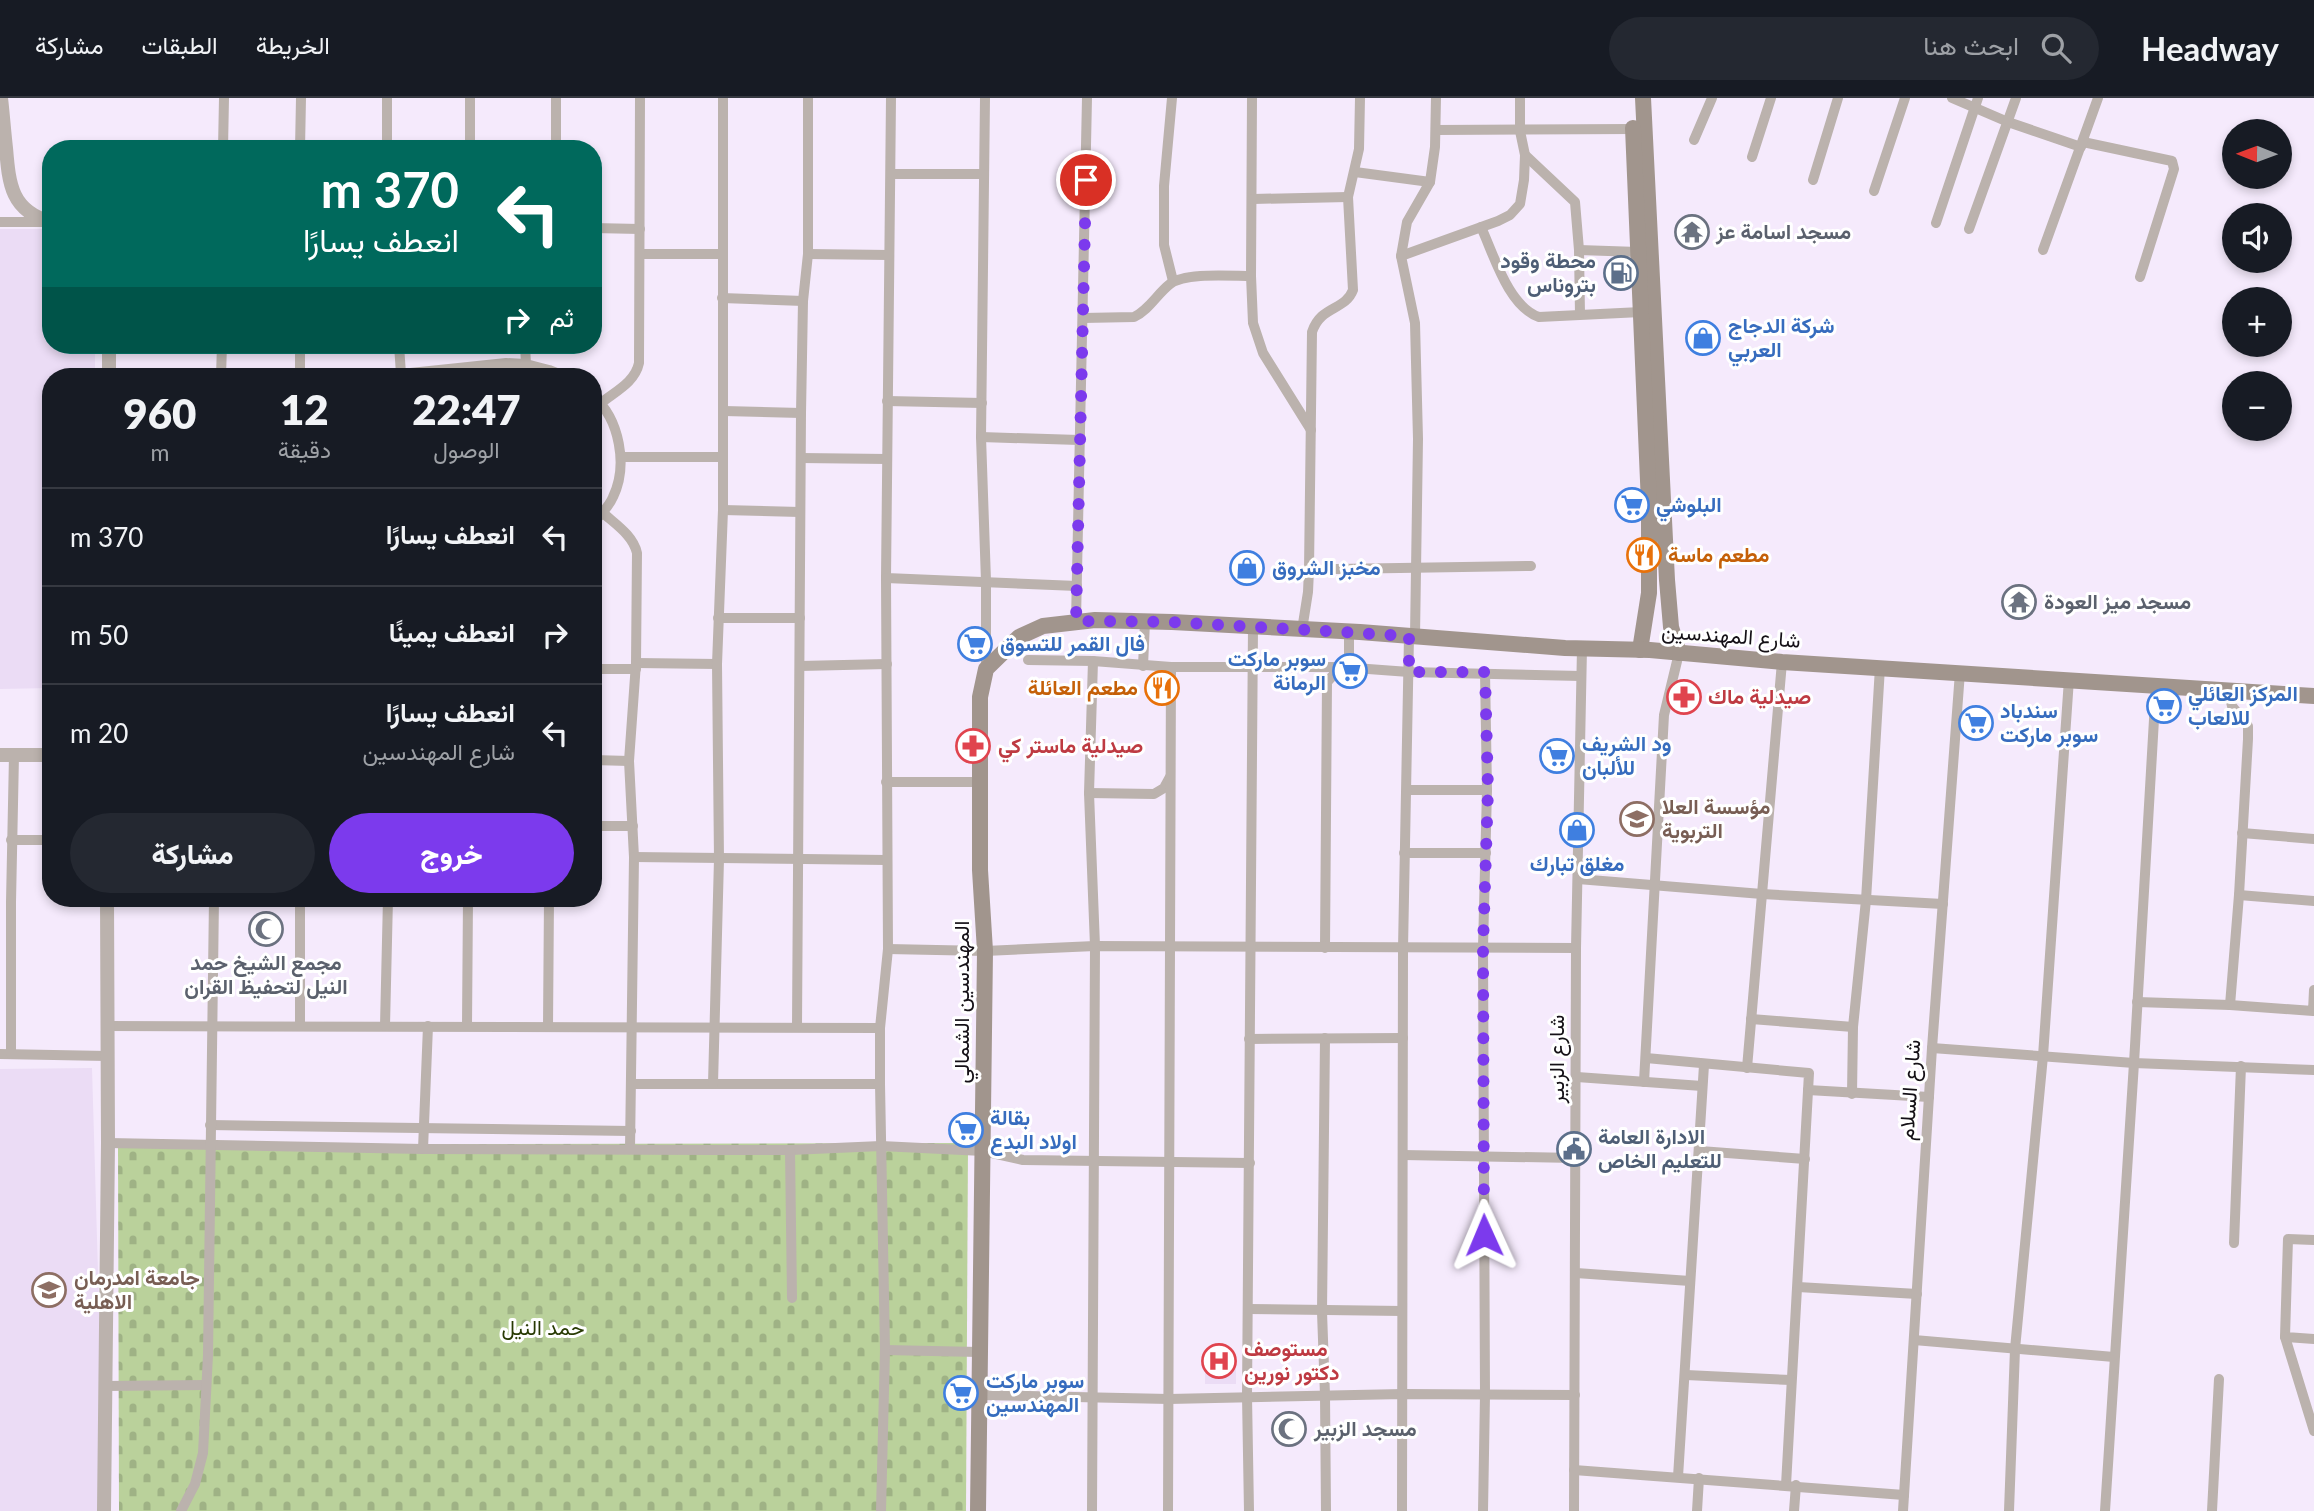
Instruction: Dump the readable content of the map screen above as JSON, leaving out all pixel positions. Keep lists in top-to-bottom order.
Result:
{
  "streets": {
    "main road": ["شارع المهندسين", "المهندسين الشمالي"],
    "street": ["شارع الزبير", "شارع السلام"]
  },
  "crossings": [
    ["شارع المهندسين", "شارع الزبير"],
    ["شارع المهندسين", "شارع السلام"]
  ],
  "parks": ["حمد النيل"],
  "places": {
    "temple": ["مسجد اسامة عز", "مسجد ميز العودة"],
    "fuel station": ["محطة وقود بتروناس"],
    "shop": ["شركة الدجاج العربي", "مخبز الشروق", "مغلق تبارك"],
    "supermarket": [
      "البلوشي",
      "فال القمر للتسوق",
      "سوبر ماركت الرمانة",
      "المركز العائلي للالعاب",
      "سندباد سوبر ماركت",
      "ود الشريف للألبان",
      "بقالة اولاد البدع",
      "سوبر ماركت المهندسين"
    ],
    "restaurant": ["مطعم ماسة", "مطعم العائلة"],
    "pharmacy": ["صيدلية ماك", "صيدلية ماستر كي"],
    "school or university": ["مؤسسة العلا التربوية", "جامعة امدرمان الاهلية"],
    "mosque": ["مجمع الشيخ حمد النيل لتحفيظ القران", "مسجد الزبير"],
    "public building": ["الادارة العامة للتعليم الخاص"],
    "hospital": ["مستوصف دكتور نورين"]
  },
  "north": "left",
  "page": {
    "header": "Headway",
    "search": "ابحث هنا",
    "nav": ["الخريطة", "الطبقات", "مشاركة"],
    "map_buttons": ["+", "−"],
    "turn": ["370 m", "انعطف يسارًا"],
    "then": "ثم",
    "eta": [
      "22:47",
      "الوصول",
      "12",
      "دقيقة",
      "960",
      "m"
    ],
    "list": [
      {
        "name": "انعطف يسارًا",
        "value": "370 m"
      },
      {
        "name": "انعطف يمينًا",
        "value": "50 m"
      },
      {
        "name": "انعطف يسارًا",
        "note": "شارع المهندسين",
        "value": "20 m"
      }
    ],
    "buttons": ["خروج", "مشاركة"]
  }
}
